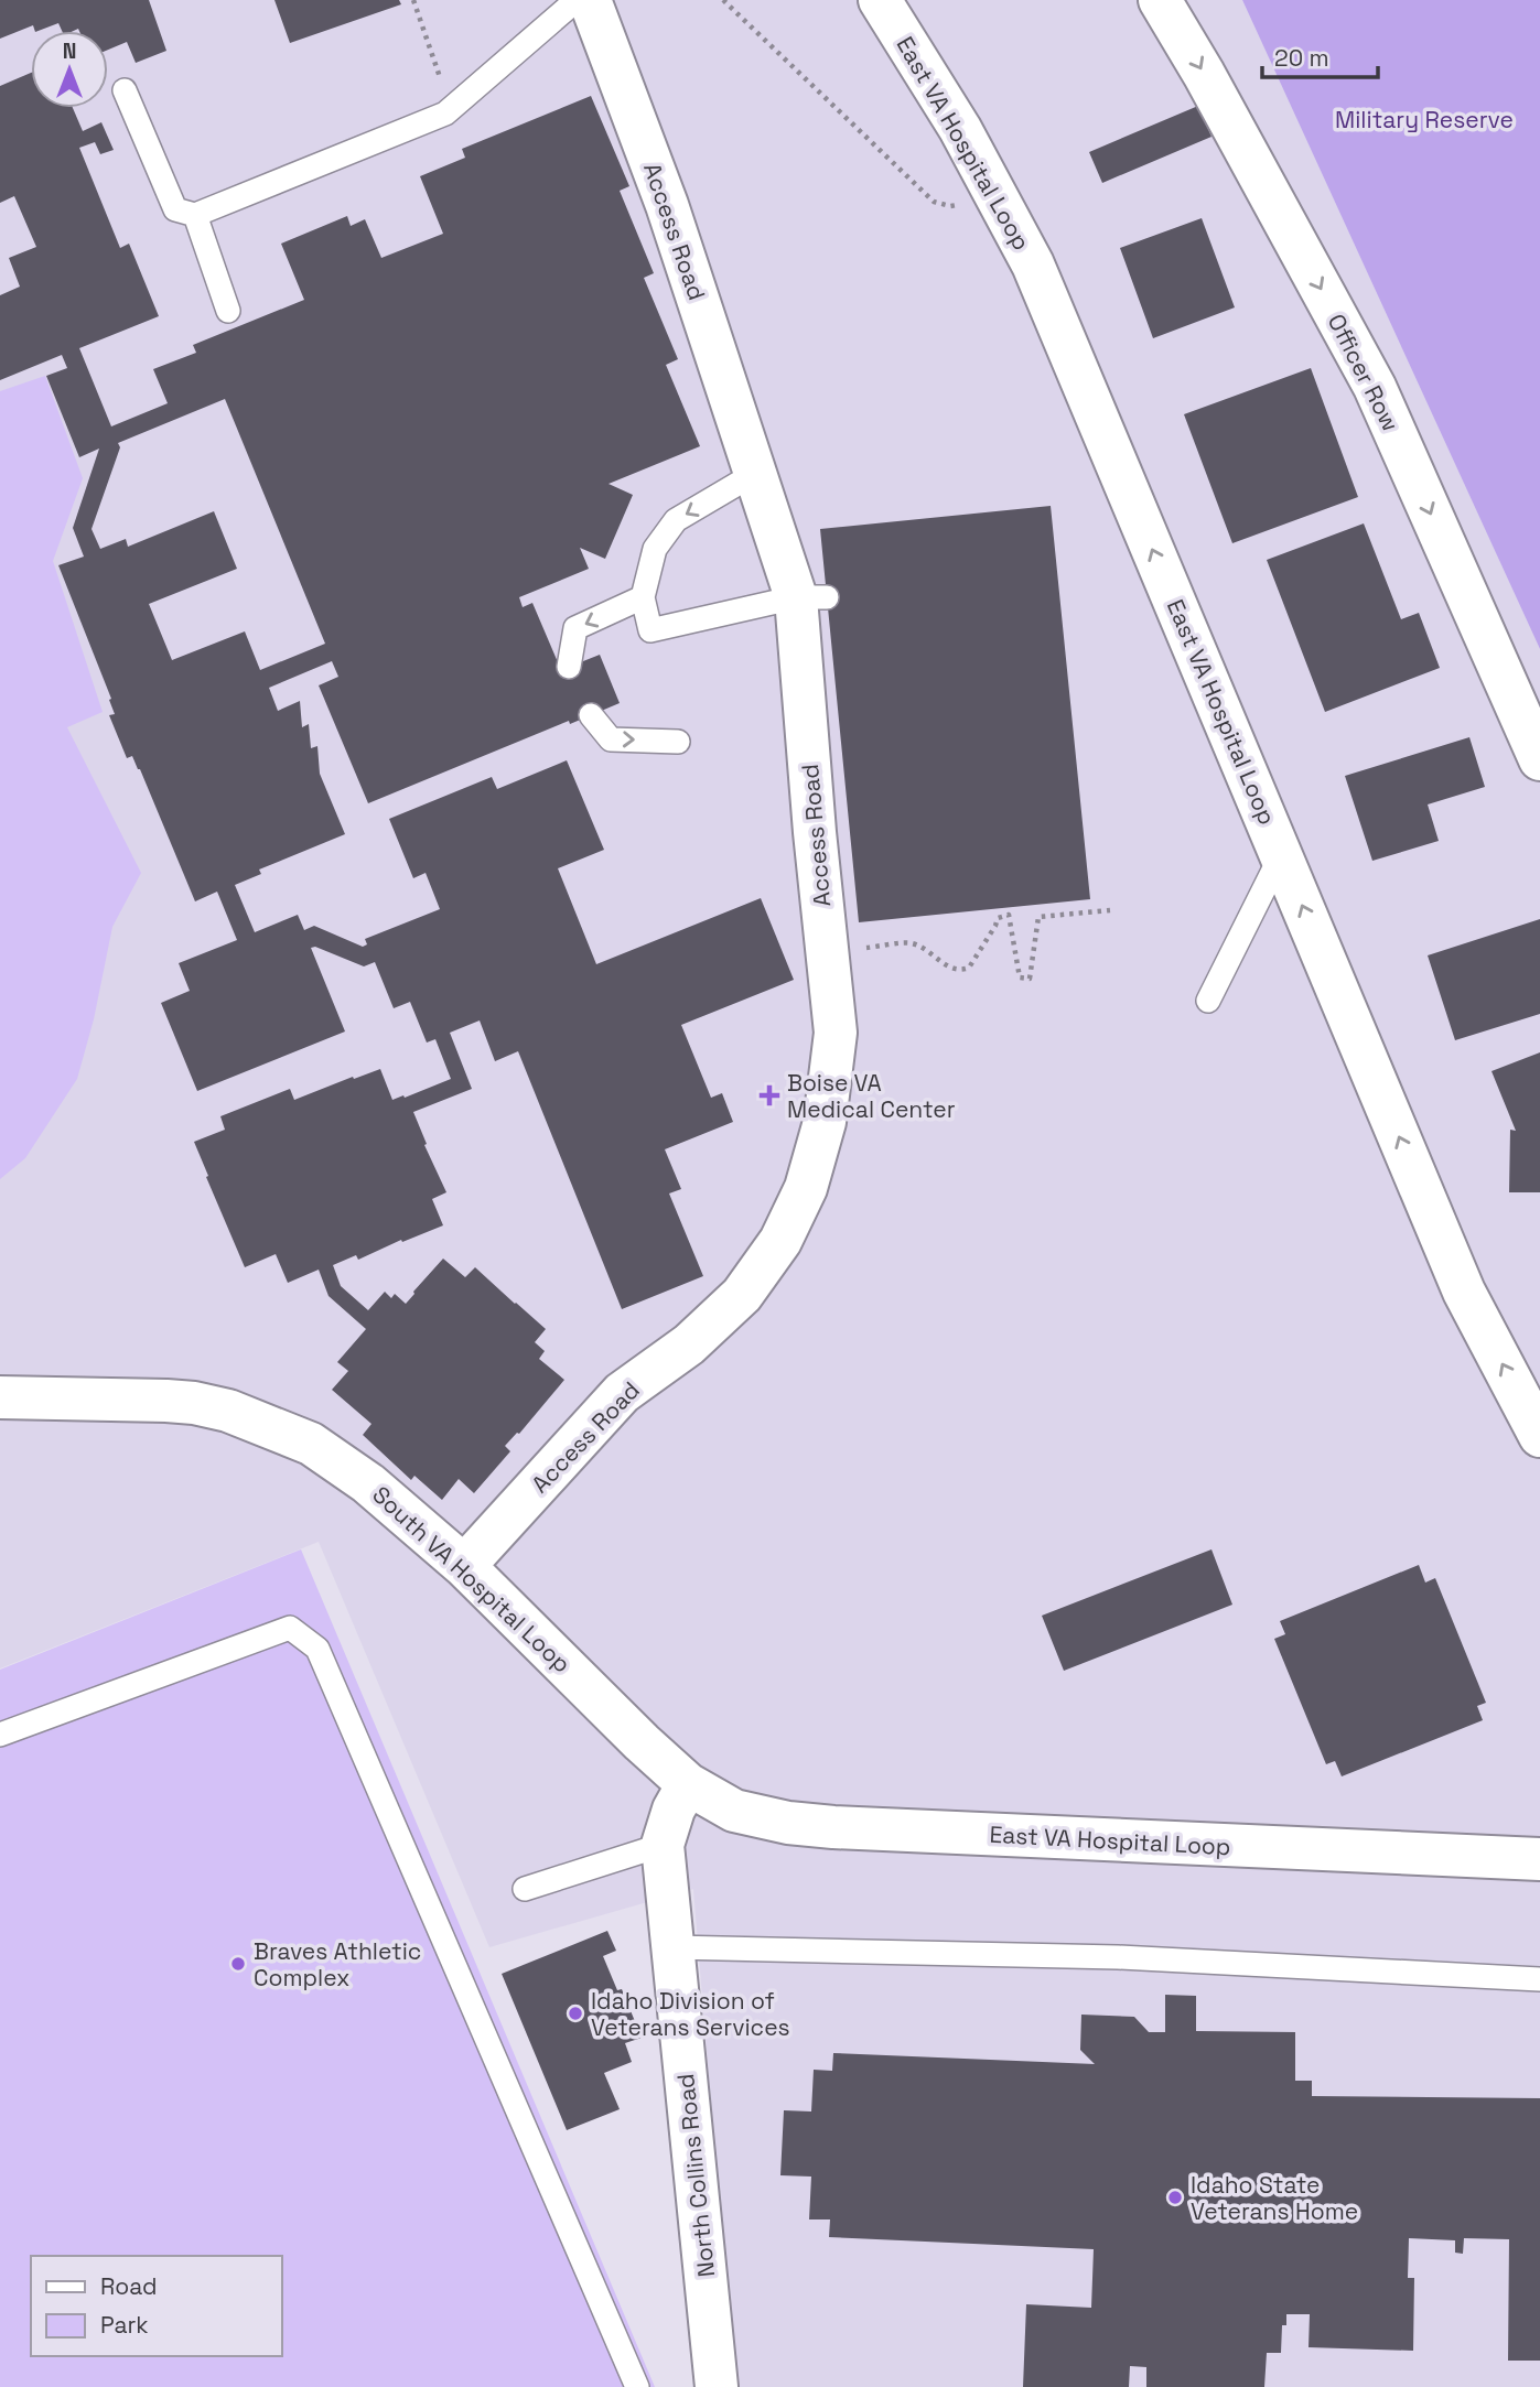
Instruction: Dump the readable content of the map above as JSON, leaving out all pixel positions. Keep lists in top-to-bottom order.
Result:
{
  "streets": {
    "street": [
      "East VA Hospital Loop",
      "Access Road",
      "Officer Row",
      "South VA Hospital Loop",
      "North Collins Road"
    ]
  },
  "crossings": [
    ["East VA Hospital Loop", "South VA Hospital Loop"],
    ["East VA Hospital Loop", "North Collins Road"],
    ["Access Road", "South VA Hospital Loop"],
    ["South VA Hospital Loop", "North Collins Road"]
  ],
  "one_way": ["East VA Hospital Loop", "Officer Row"],
  "parks": ["Military Reserve"],
  "places": {
    "health": ["Boise VA Medical Center"],
    "other": ["Braves Athletic Complex", "Idaho Division of Veterans Services", "Idaho State Veterans Home"]
  },
  "legend": ["Road", "Park"],
  "scale_bar": "20 m",
  "north": "top"
}
